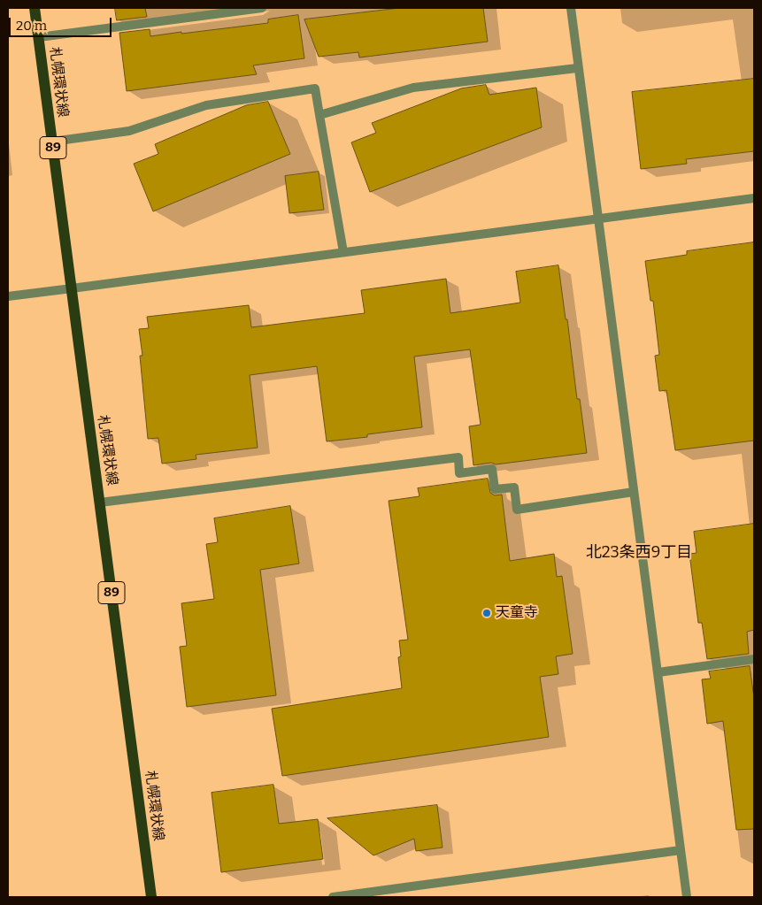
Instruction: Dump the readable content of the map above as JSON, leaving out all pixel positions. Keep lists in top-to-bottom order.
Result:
{
  "streets": {
    "main road": ["札幌環状線", "89"]
  },
  "districts": ["北23条西9丁目"],
  "places": ["天童寺"],
  "scale_bar": "20 m"
}
